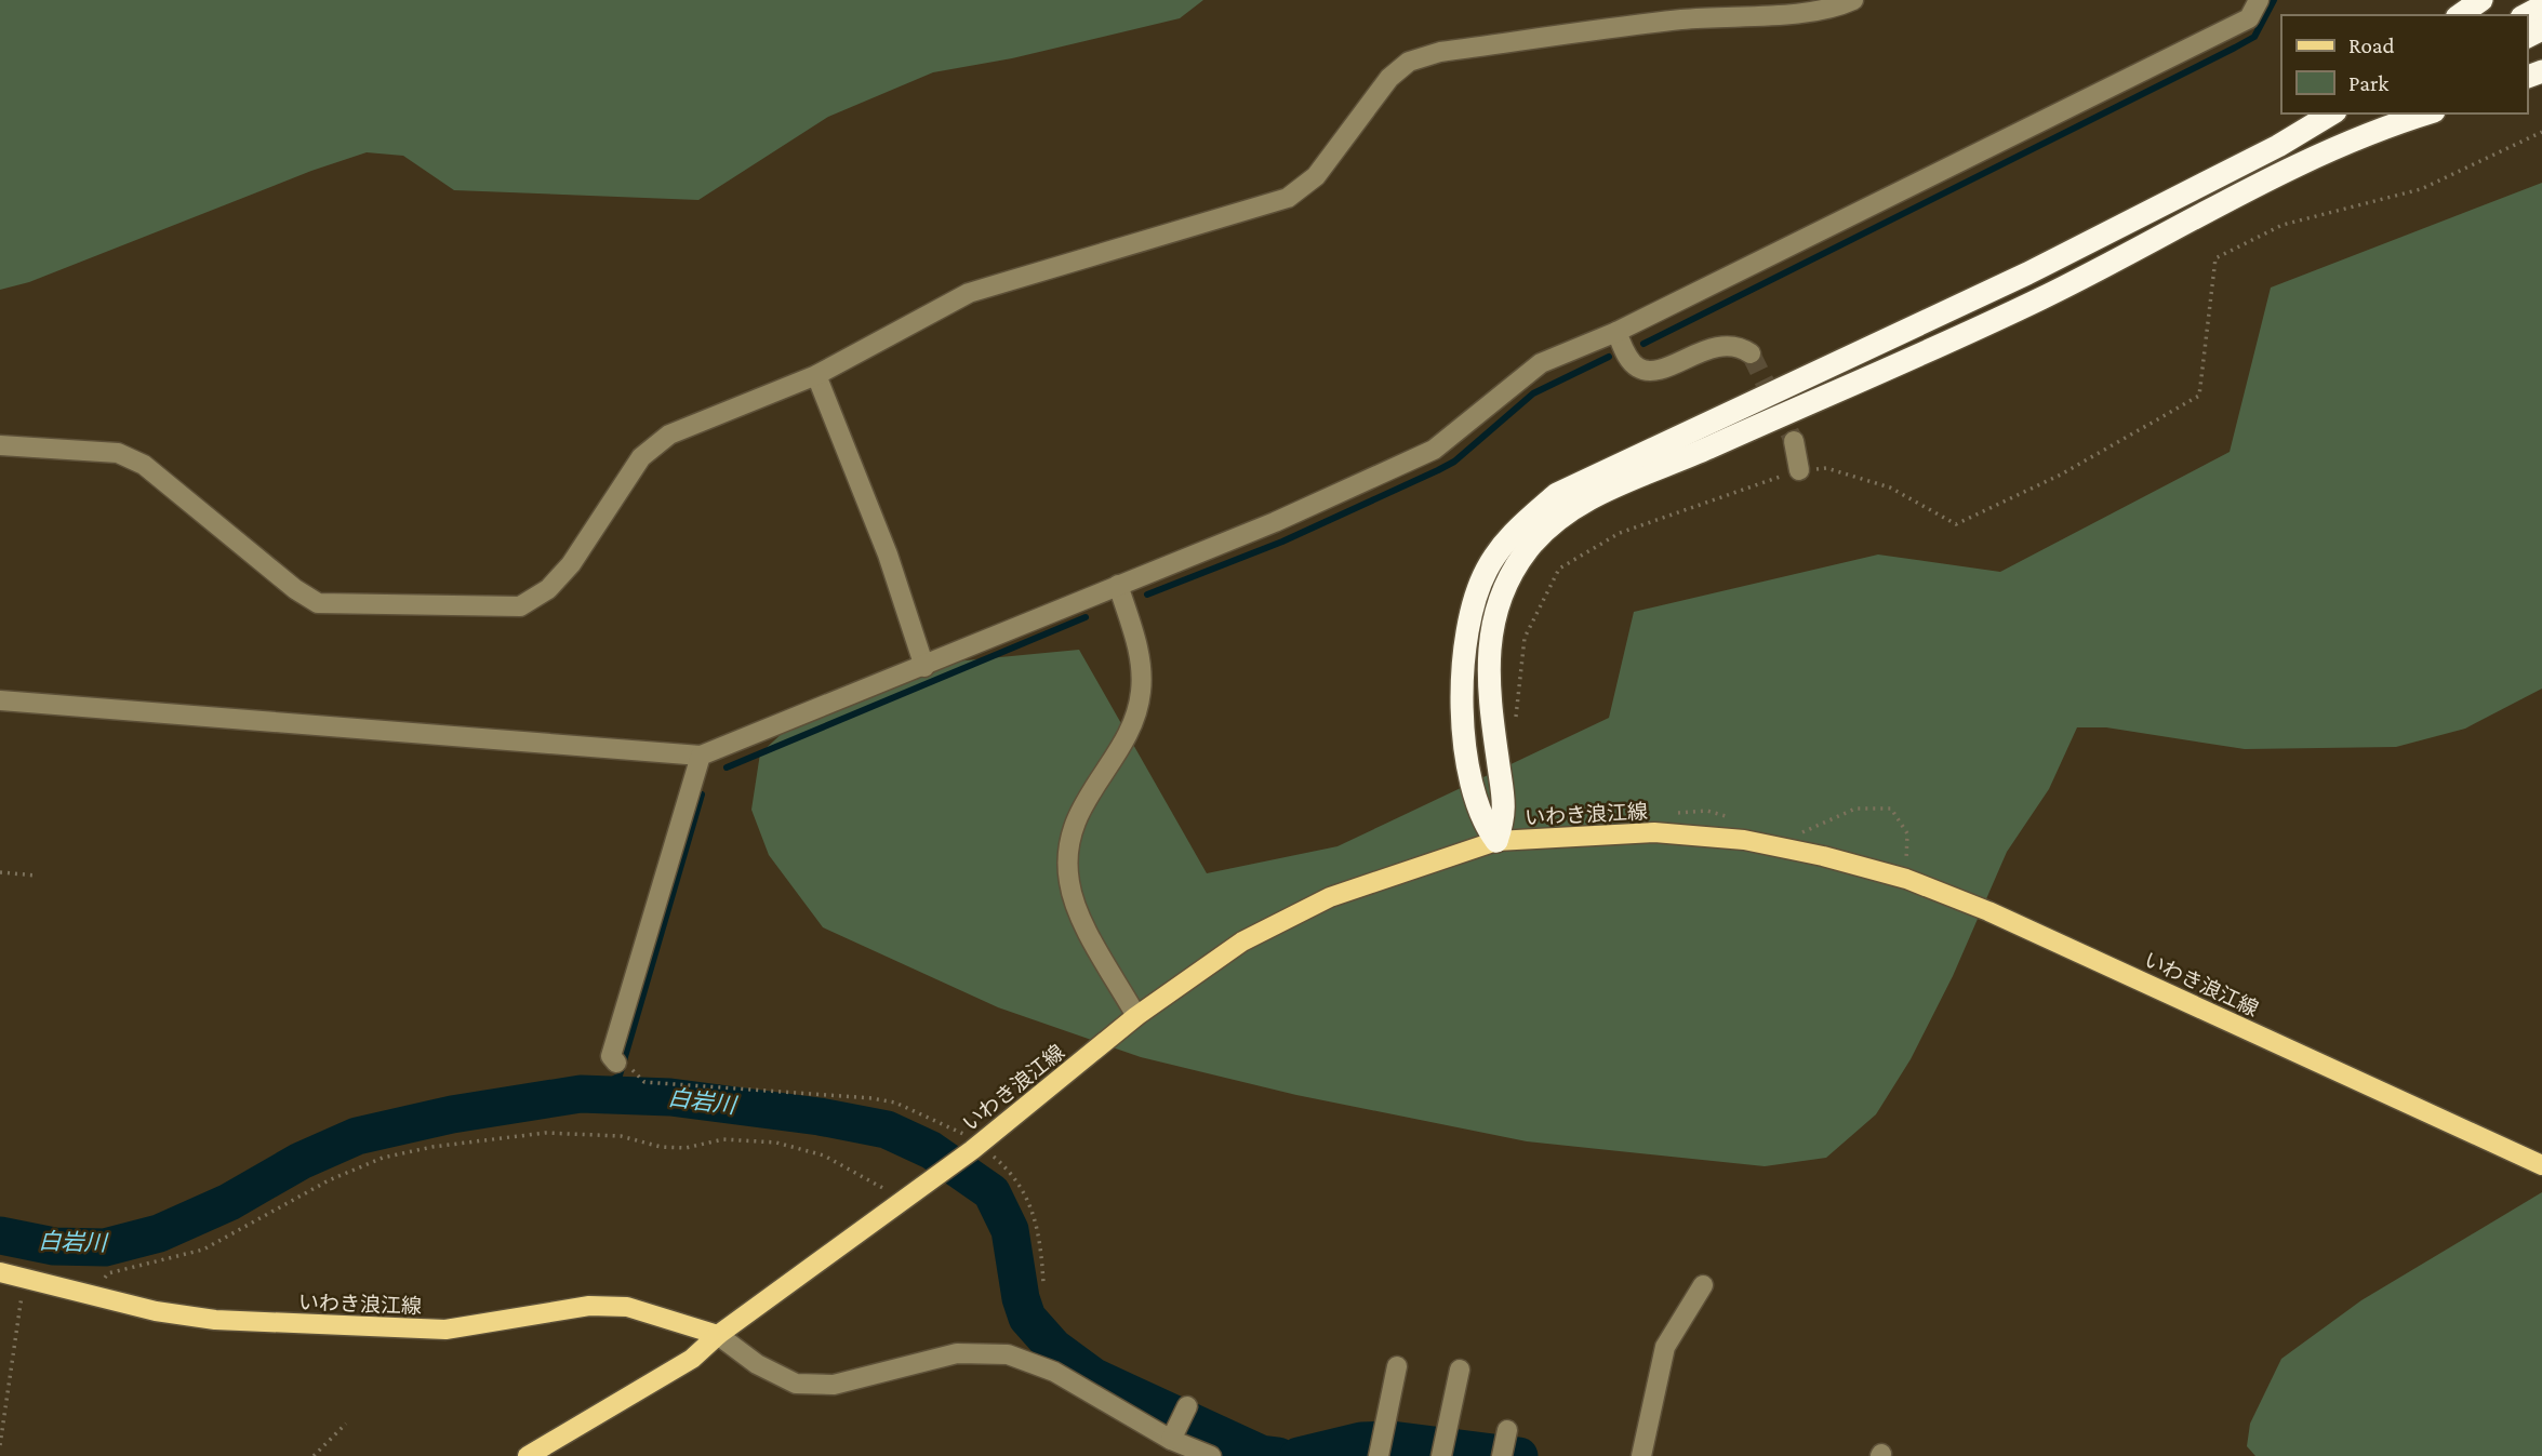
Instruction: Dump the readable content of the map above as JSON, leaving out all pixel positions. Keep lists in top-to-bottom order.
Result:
{
  "streets": {
    "main road": ["いわき浪江線"]
  },
  "water": ["白岩川"],
  "legend": ["Road", "Park"]
}
